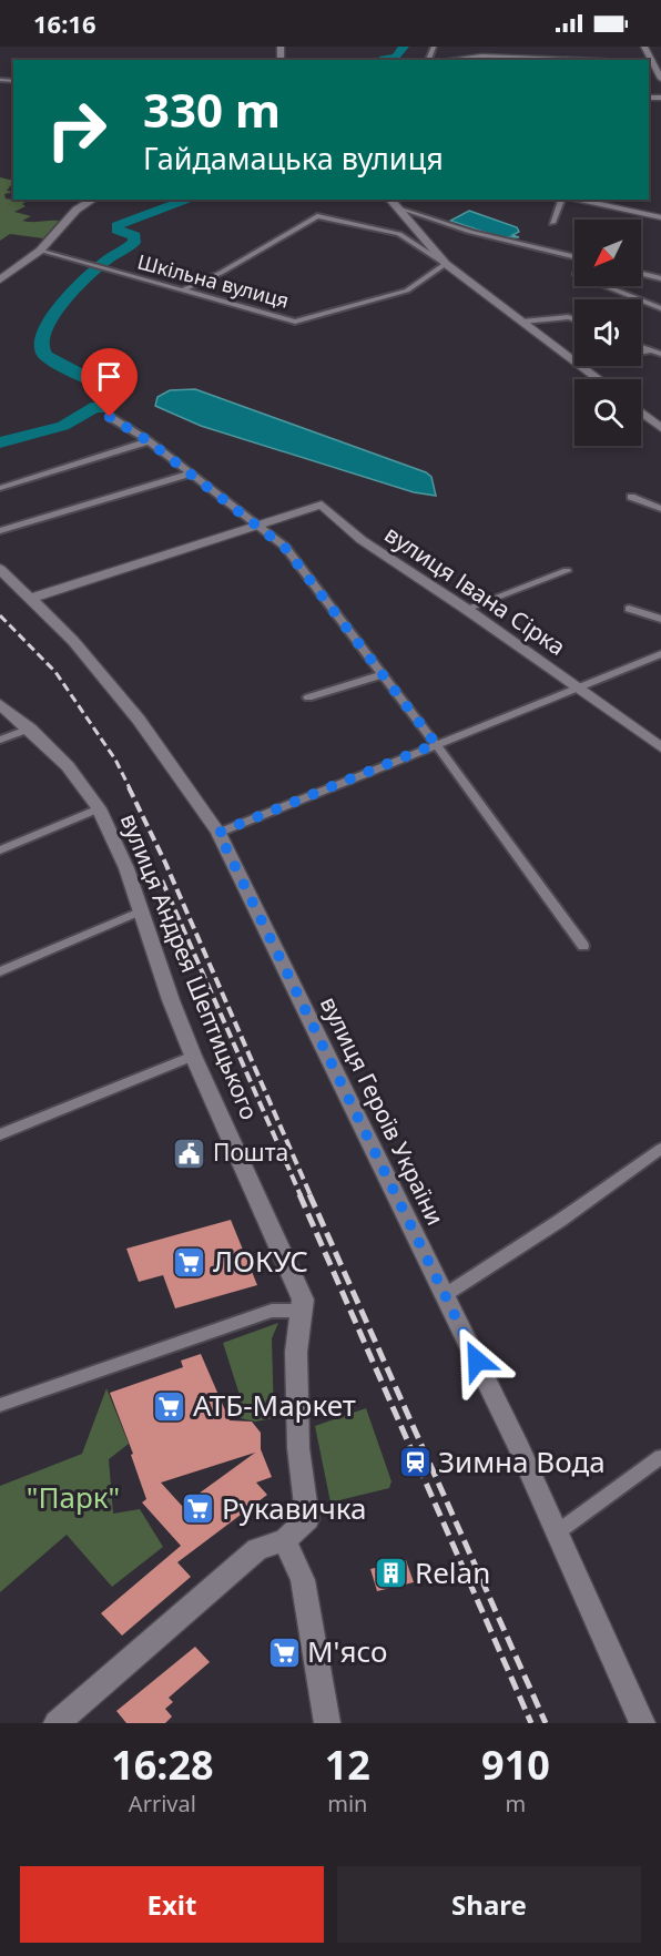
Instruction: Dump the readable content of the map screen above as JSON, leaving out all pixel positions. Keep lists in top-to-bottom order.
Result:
{
  "streets": {
    "street": [
      "Шкільна вулиця",
      "вулиця Івана Сірка",
      "вулиця Андрея Шептицького",
      "вулиця Героїв України"
    ]
  },
  "crossings": [
    ["вулиця Івана Сірка", "вулиця Героїв України"]
  ],
  "parks": ["\"Парк\""],
  "places": {
    "public building": ["Пошта"],
    "supermarket": [
      "ЛОКУС",
      "АТБ-Маркет",
      "Рукавичка",
      "М'ясо"
    ],
    "station": ["Зимна Вода"],
    "building": ["Relan"]
  },
  "north": "bottom left",
  "page": {
    "status": "16:16",
    "turn": ["330 m", "Гайдамацька вулиця"],
    "eta": [
      "16:28",
      "Arrival",
      "12",
      "min",
      "910",
      "m"
    ],
    "buttons": ["Exit", "Share"]
  }
}
